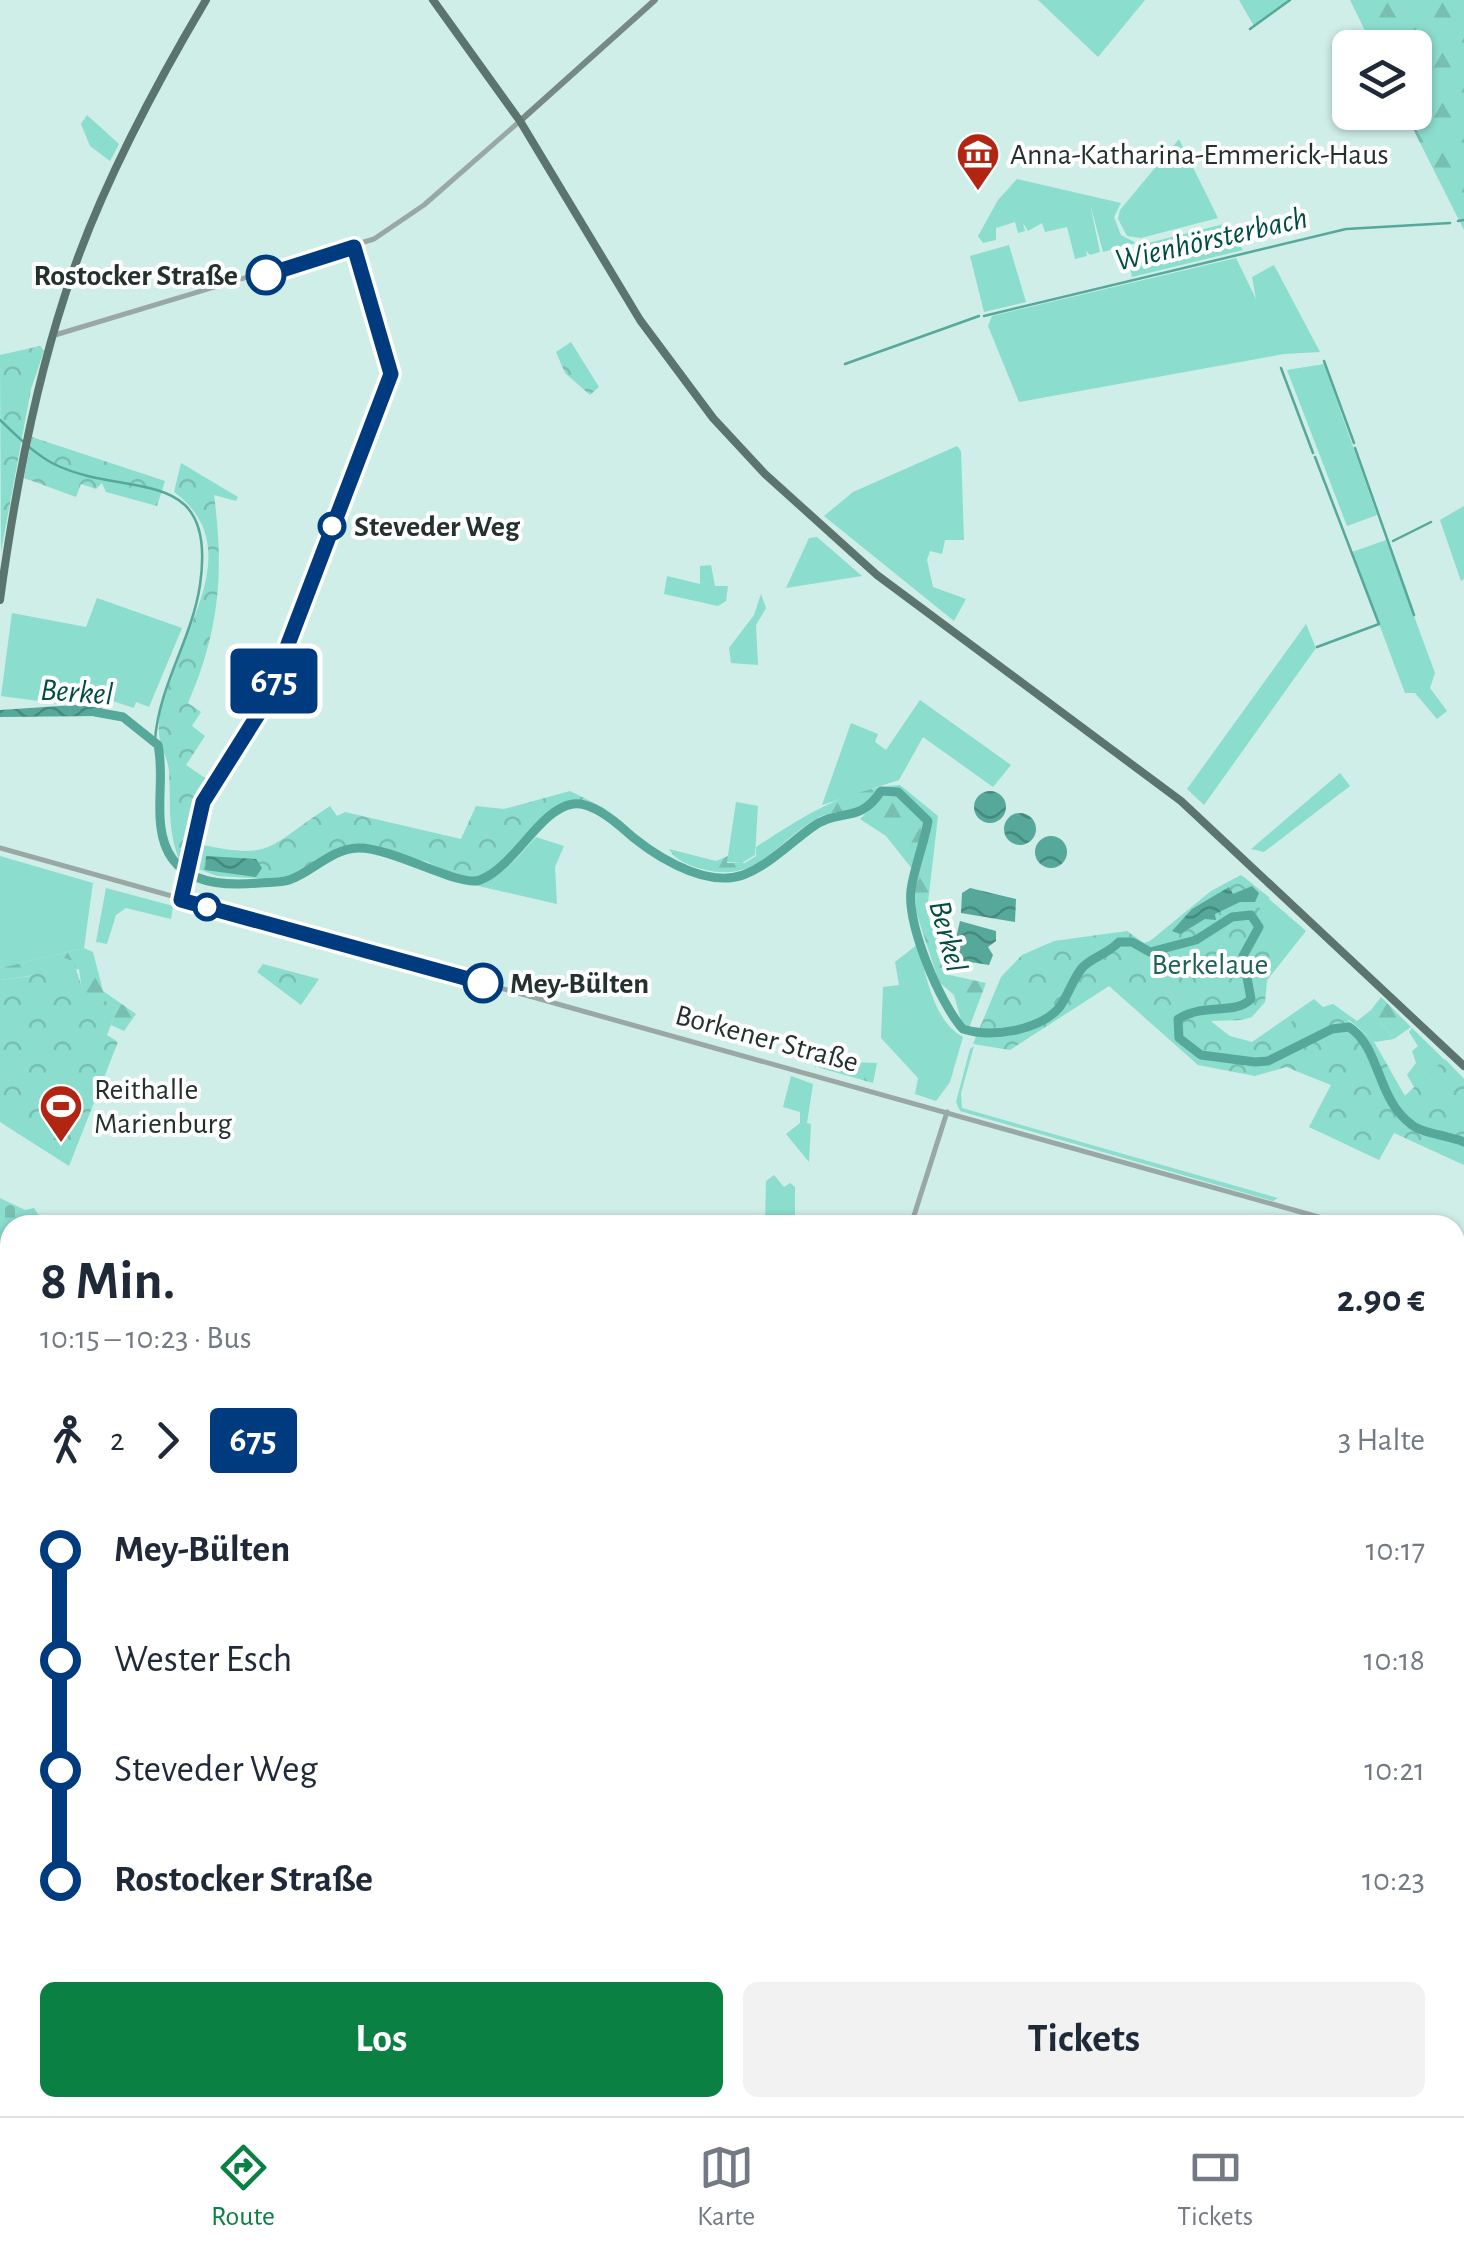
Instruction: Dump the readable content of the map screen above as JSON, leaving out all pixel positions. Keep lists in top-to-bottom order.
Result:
{
  "streets": {
    "street": ["Borkener Straße"]
  },
  "water": ["Wienhörsterbach", "Berkel"],
  "parks": ["Berkelaue"],
  "places": {
    "museum": ["Anna-Katharina-Emmerick-Haus"],
    "other": ["Rostocker Straße", "Steveder Weg", "Mey-Bülten"],
    "sports": ["Reithalle Marienburg"]
  },
  "lines": ["bus line 675"],
  "page": {
    "on_map": "675",
    "heading": ["8 Min.", "10:15 – 10:23 · Bus", "2.90 €"],
    "legs": ["2", "675", "3 Halte"],
    "list": [
      {
        "name": "Mey-Bülten",
        "value": "10:17"
      },
      {
        "name": "Wester Esch",
        "value": "10:18"
      },
      {
        "name": "Steveder Weg",
        "value": "10:21"
      },
      {
        "name": "Rostocker Straße",
        "value": "10:23"
      }
    ],
    "buttons": ["Los", "Tickets"],
    "tabs": ["Route", "Karte", "Tickets"]
  }
}
